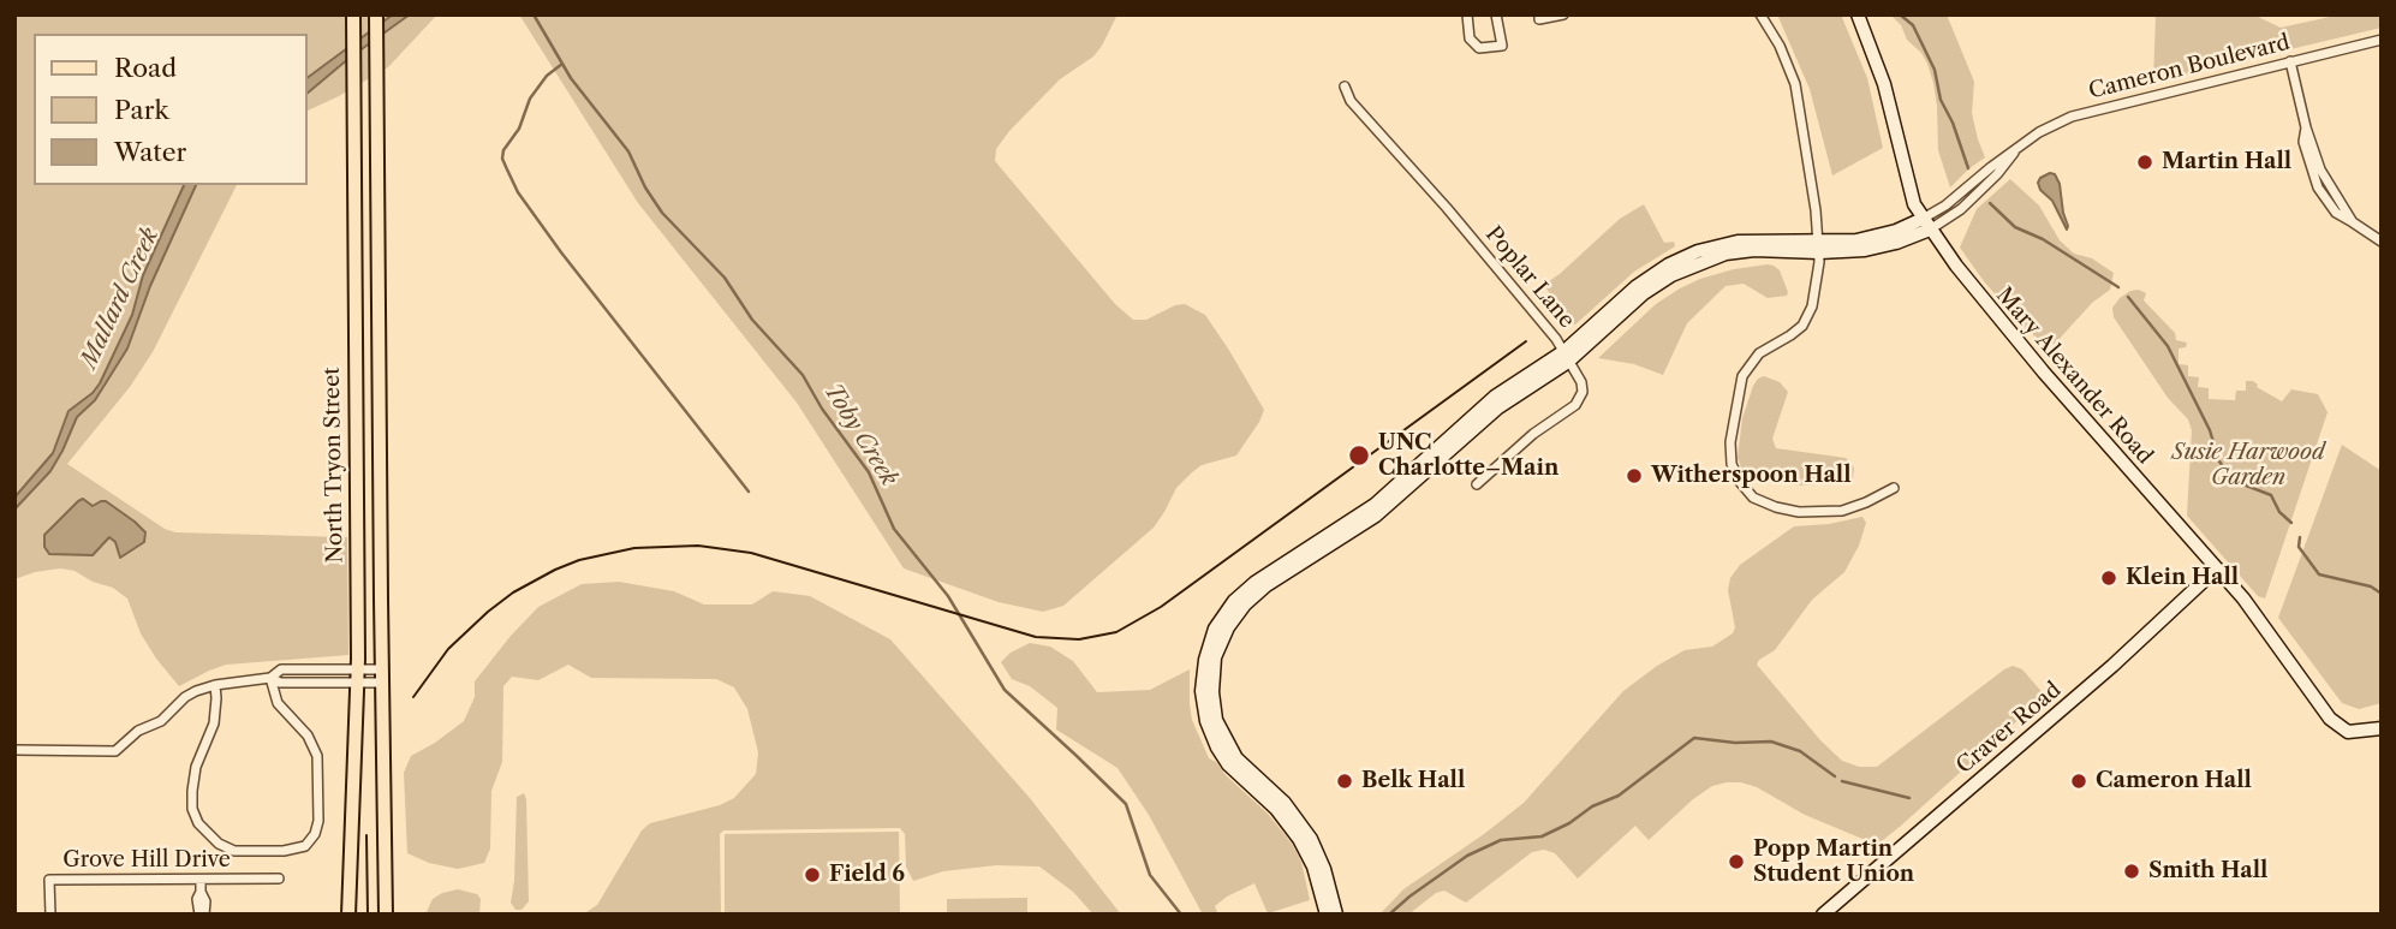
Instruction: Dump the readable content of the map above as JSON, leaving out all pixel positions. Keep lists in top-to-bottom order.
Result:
{
  "streets": {
    "main road": ["North Tryon Street"],
    "street": [
      "Cameron Boulevard",
      "Poplar Lane",
      "Mary Alexander Road",
      "Craver Road",
      "Grove Hill Drive"
    ]
  },
  "crossings": [
    ["Cameron Boulevard", "Poplar Lane"],
    ["Cameron Boulevard", "Mary Alexander Road"],
    ["Mary Alexander Road", "Craver Road"]
  ],
  "water": ["Mallard Creek", "Toby Creek"],
  "parks": ["Susie Harwood Garden"],
  "places": [
    "Martin Hall",
    "UNC Charlotte–Main",
    "Witherspoon Hall",
    "Klein Hall",
    "Belk Hall",
    "Cameron Hall",
    "Popp Martin Student Union",
    "Smith Hall",
    "Field 6"
  ],
  "legend": ["Road", "Park", "Water"]
}
